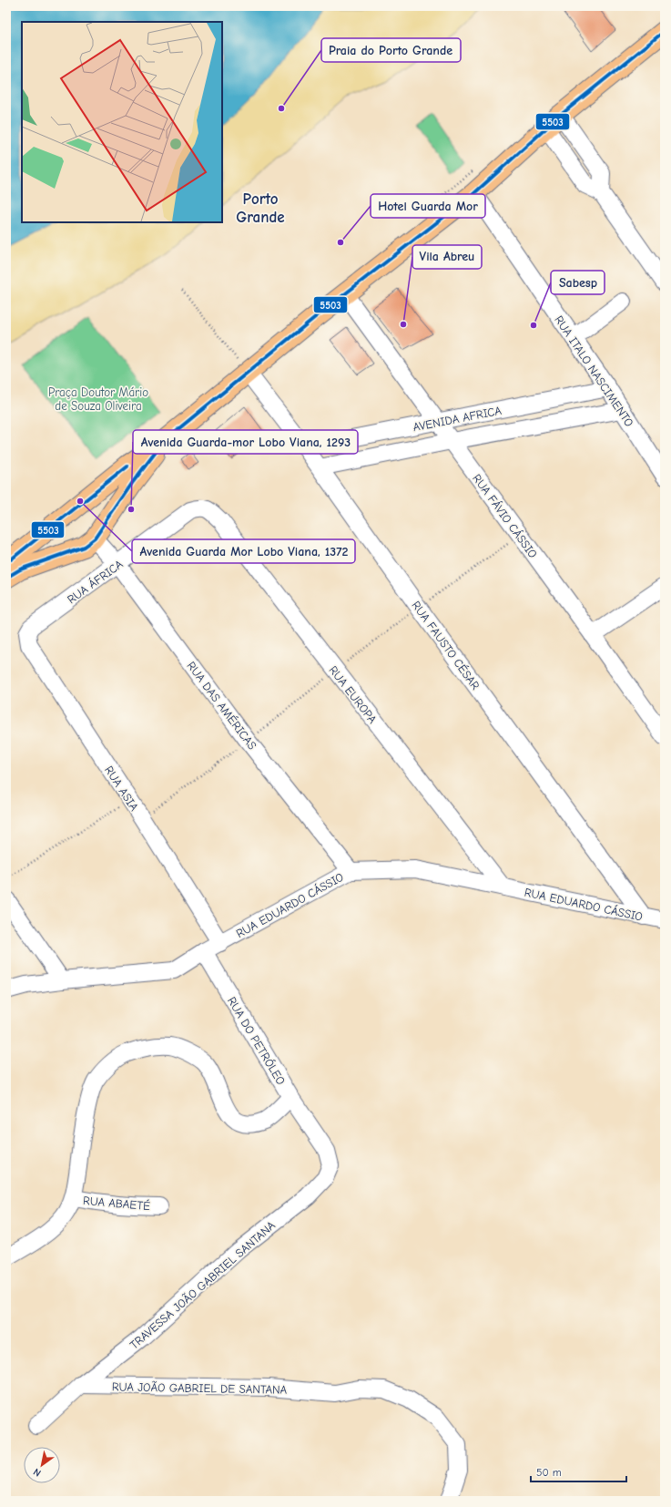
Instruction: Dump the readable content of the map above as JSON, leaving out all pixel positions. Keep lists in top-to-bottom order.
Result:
{
  "streets": {
    "street": [
      "RUA ITALO NASCIMENTO",
      "AVENIDA AFRICA",
      "RUA FÁVIO CÁSSIO",
      "RUA ÁFRICA",
      "RUA FAUSTO CÉSAR",
      "RUA EUROPA",
      "RUA DAS AMÉRICAS",
      "RUA ASIA",
      "RUA EDUARDO CÁSSIO",
      "RUA DO PETRÓLEO",
      "RUA ABAETÉ",
      "TRAVESSA JOÃO GABRIEL SANTANA",
      "RUA JOÃO GABRIEL DE SANTANA"
    ]
  },
  "crossings": [
    ["RUA ITALO NASCIMENTO", "AVENIDA AFRICA"],
    ["AVENIDA AFRICA", "RUA FÁVIO CÁSSIO"],
    ["AVENIDA AFRICA", "RUA FAUSTO CÉSAR"],
    ["RUA ÁFRICA", "RUA EUROPA"],
    ["RUA ÁFRICA", "RUA DAS AMÉRICAS"],
    ["RUA ÁFRICA", "RUA ASIA"],
    ["RUA FAUSTO CÉSAR", "RUA EDUARDO CÁSSIO"],
    ["RUA EUROPA", "RUA EDUARDO CÁSSIO"],
    ["RUA DAS AMÉRICAS", "RUA EDUARDO CÁSSIO"],
    ["RUA ASIA", "RUA EDUARDO CÁSSIO"],
    ["RUA EDUARDO CÁSSIO", "RUA DO PETRÓLEO"],
    ["RUA DO PETRÓLEO", "TRAVESSA JOÃO GABRIEL SANTANA"],
    ["TRAVESSA JOÃO GABRIEL SANTANA", "RUA JOÃO GABRIEL DE SANTANA"]
  ],
  "districts": ["Porto Grande"],
  "parks": ["Praça Doutor Mário de Souza Oliveira"],
  "places": [
    "Praia do Porto Grande",
    "Hotel Guarda Mor",
    "Vila Abreu",
    "Sabesp",
    "Avenida Guarda Mor Lobo Viana, 1372",
    "Avenida Guarda-mor Lobo Viana, 1293"
  ],
  "lines": ["transit line 5503"],
  "scale_bar": "50 m",
  "north": "bottom left"
}
